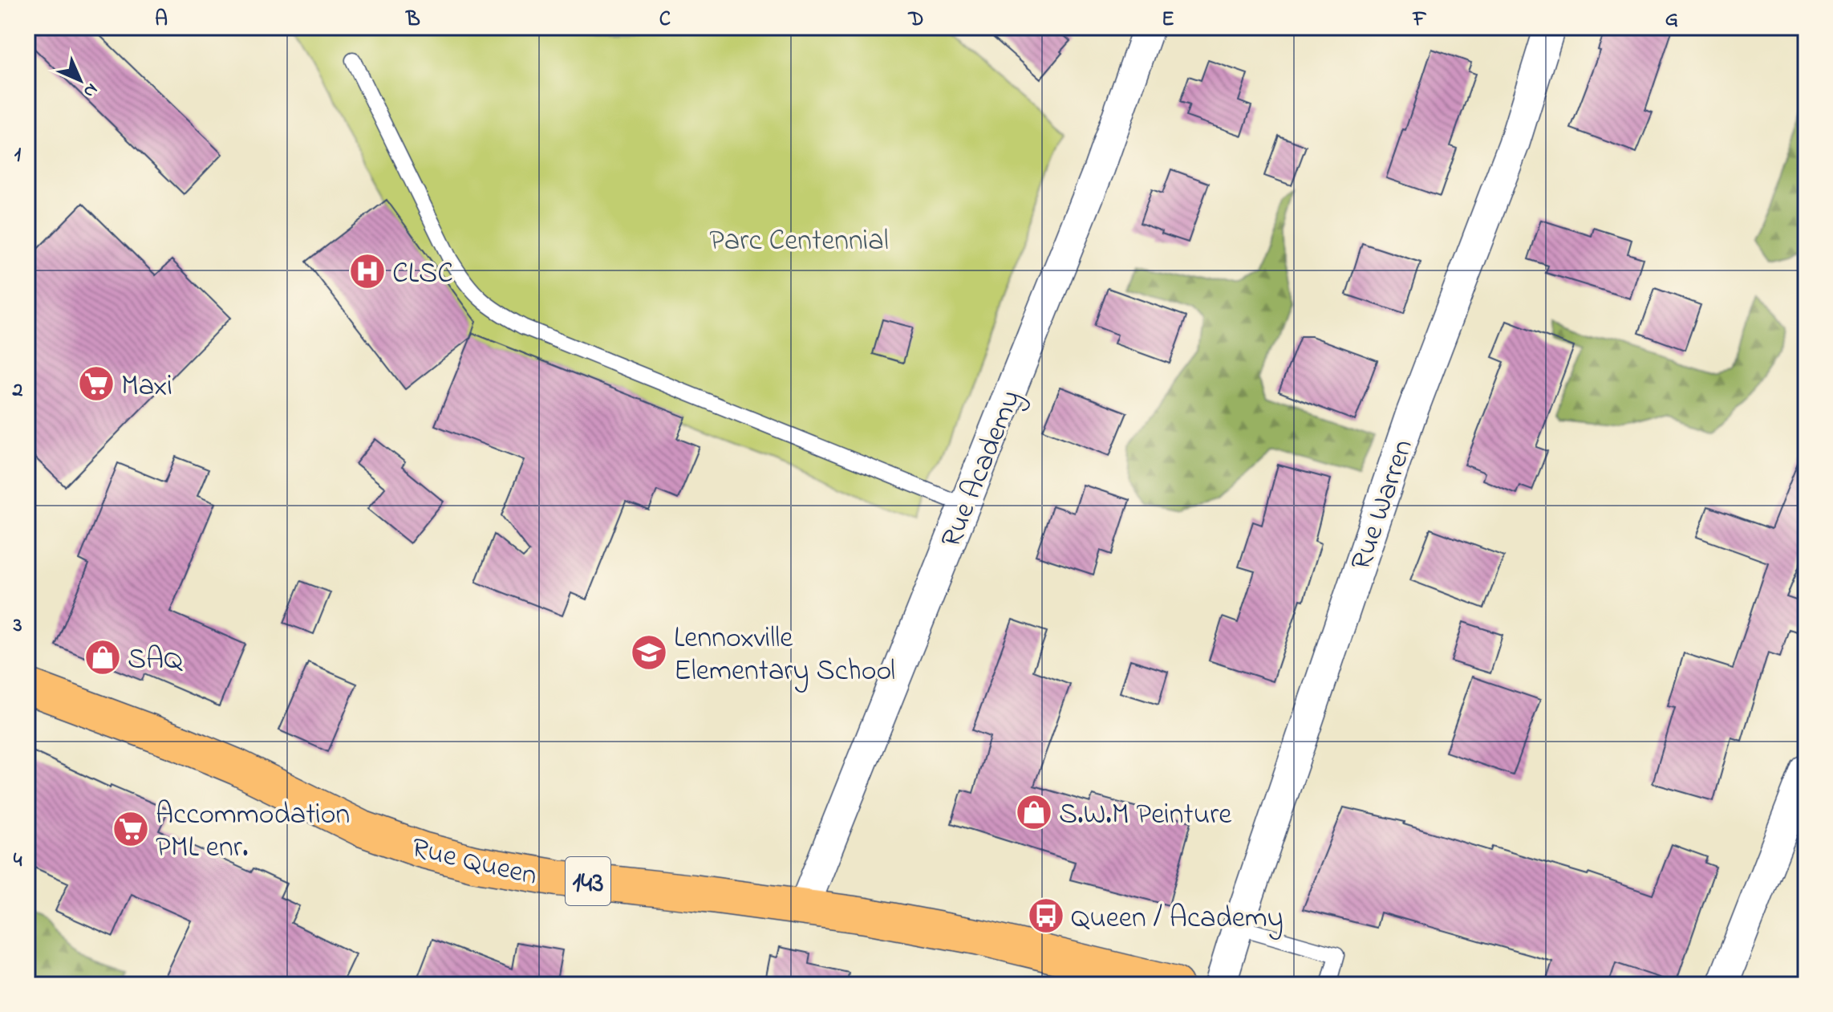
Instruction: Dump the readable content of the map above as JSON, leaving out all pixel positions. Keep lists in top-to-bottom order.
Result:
{
  "streets": {
    "main road": ["Rue Queen", "143"],
    "street": ["Rue Academy", "Rue Warren"]
  },
  "crossings": [
    ["Rue Academy", "Rue Queen"]
  ],
  "parks": ["Parc Centennial"],
  "places": {
    "hospital": ["CLSC"],
    "supermarket": ["Maxi", "Accommodation PML enr."],
    "school or university": ["Lennoxville Elementary School"],
    "shop": ["SAQ", "S.W.M Peinture"],
    "bus stop": ["Queen / Academy"]
  },
  "north": "bottom right",
  "grid": {
    "columns": [
      "A",
      "B",
      "C",
      "D",
      "E",
      "F",
      "G"
    ],
    "rows": [
      "1",
      "2",
      "3",
      "4"
    ]
  }
}
